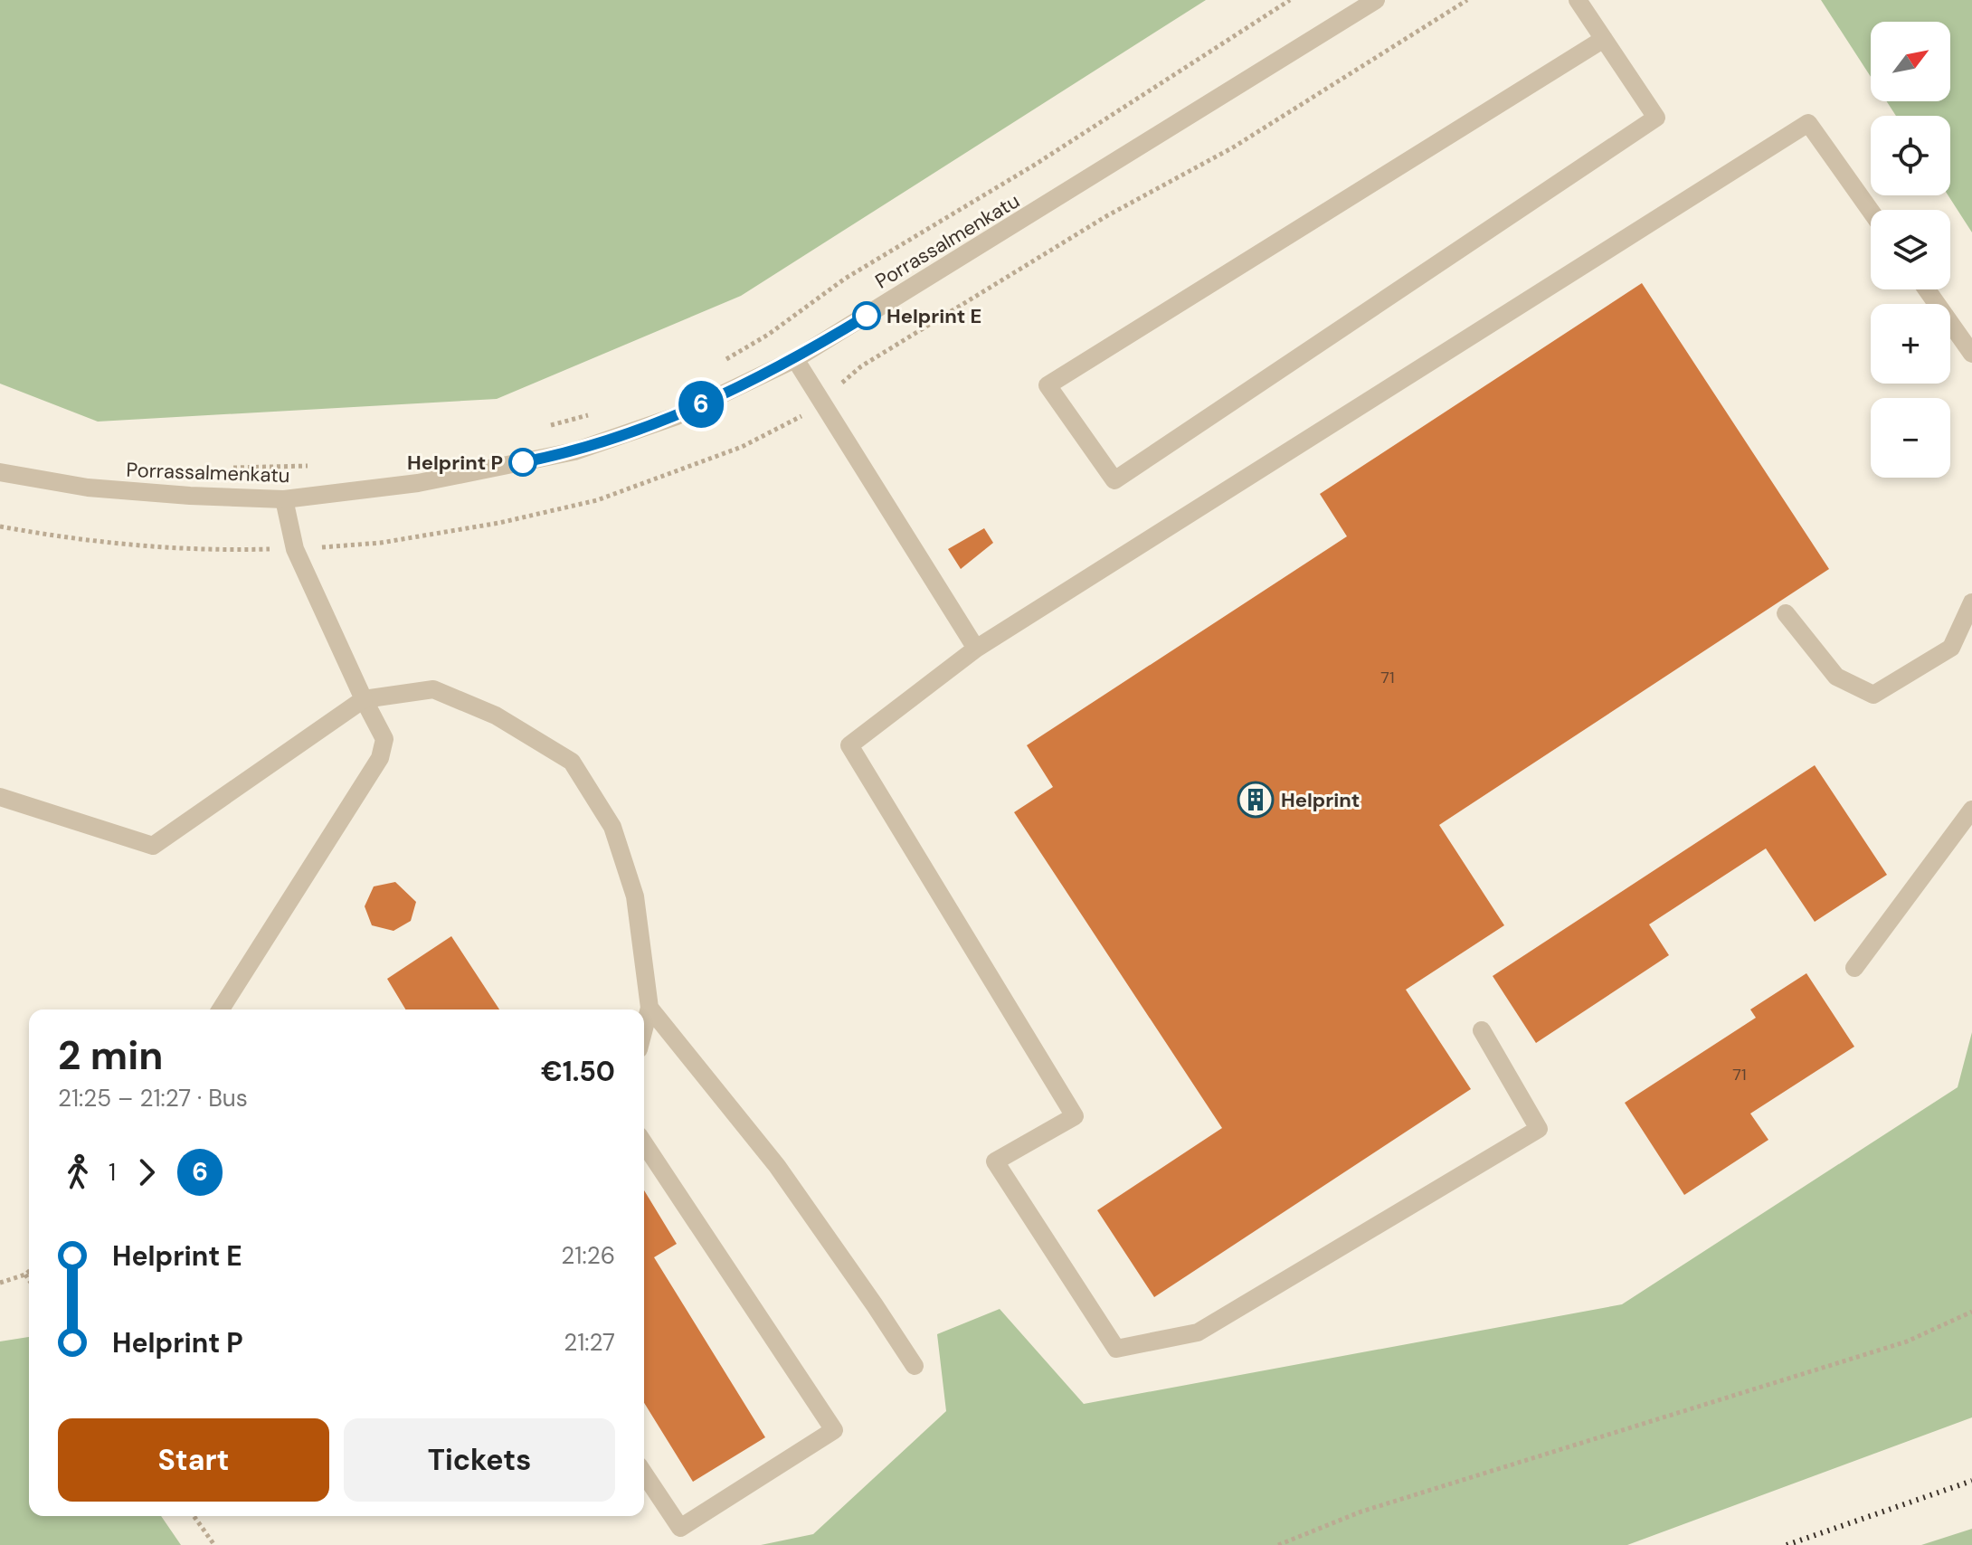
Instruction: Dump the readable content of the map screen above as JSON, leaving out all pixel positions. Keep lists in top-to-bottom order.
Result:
{
  "streets": {
    "street": ["Porrassalmenkatu"]
  },
  "places": {
    "other": ["Helprint E", "Helprint P"],
    "building": ["Helprint"]
  },
  "lines": ["bus line 6"],
  "house_numbers": ["71", "71"],
  "north": "top right",
  "page": {
    "on_map": "6",
    "map_buttons": ["+", "−"],
    "heading": ["2 min", "21:25 – 21:27 · Bus", "€1.50"],
    "legs": ["1", "6"],
    "list": [
      {
        "name": "Helprint E",
        "value": "21:26"
      },
      {
        "name": "Helprint P",
        "value": "21:27"
      }
    ],
    "buttons": ["Start", "Tickets"]
  }
}
